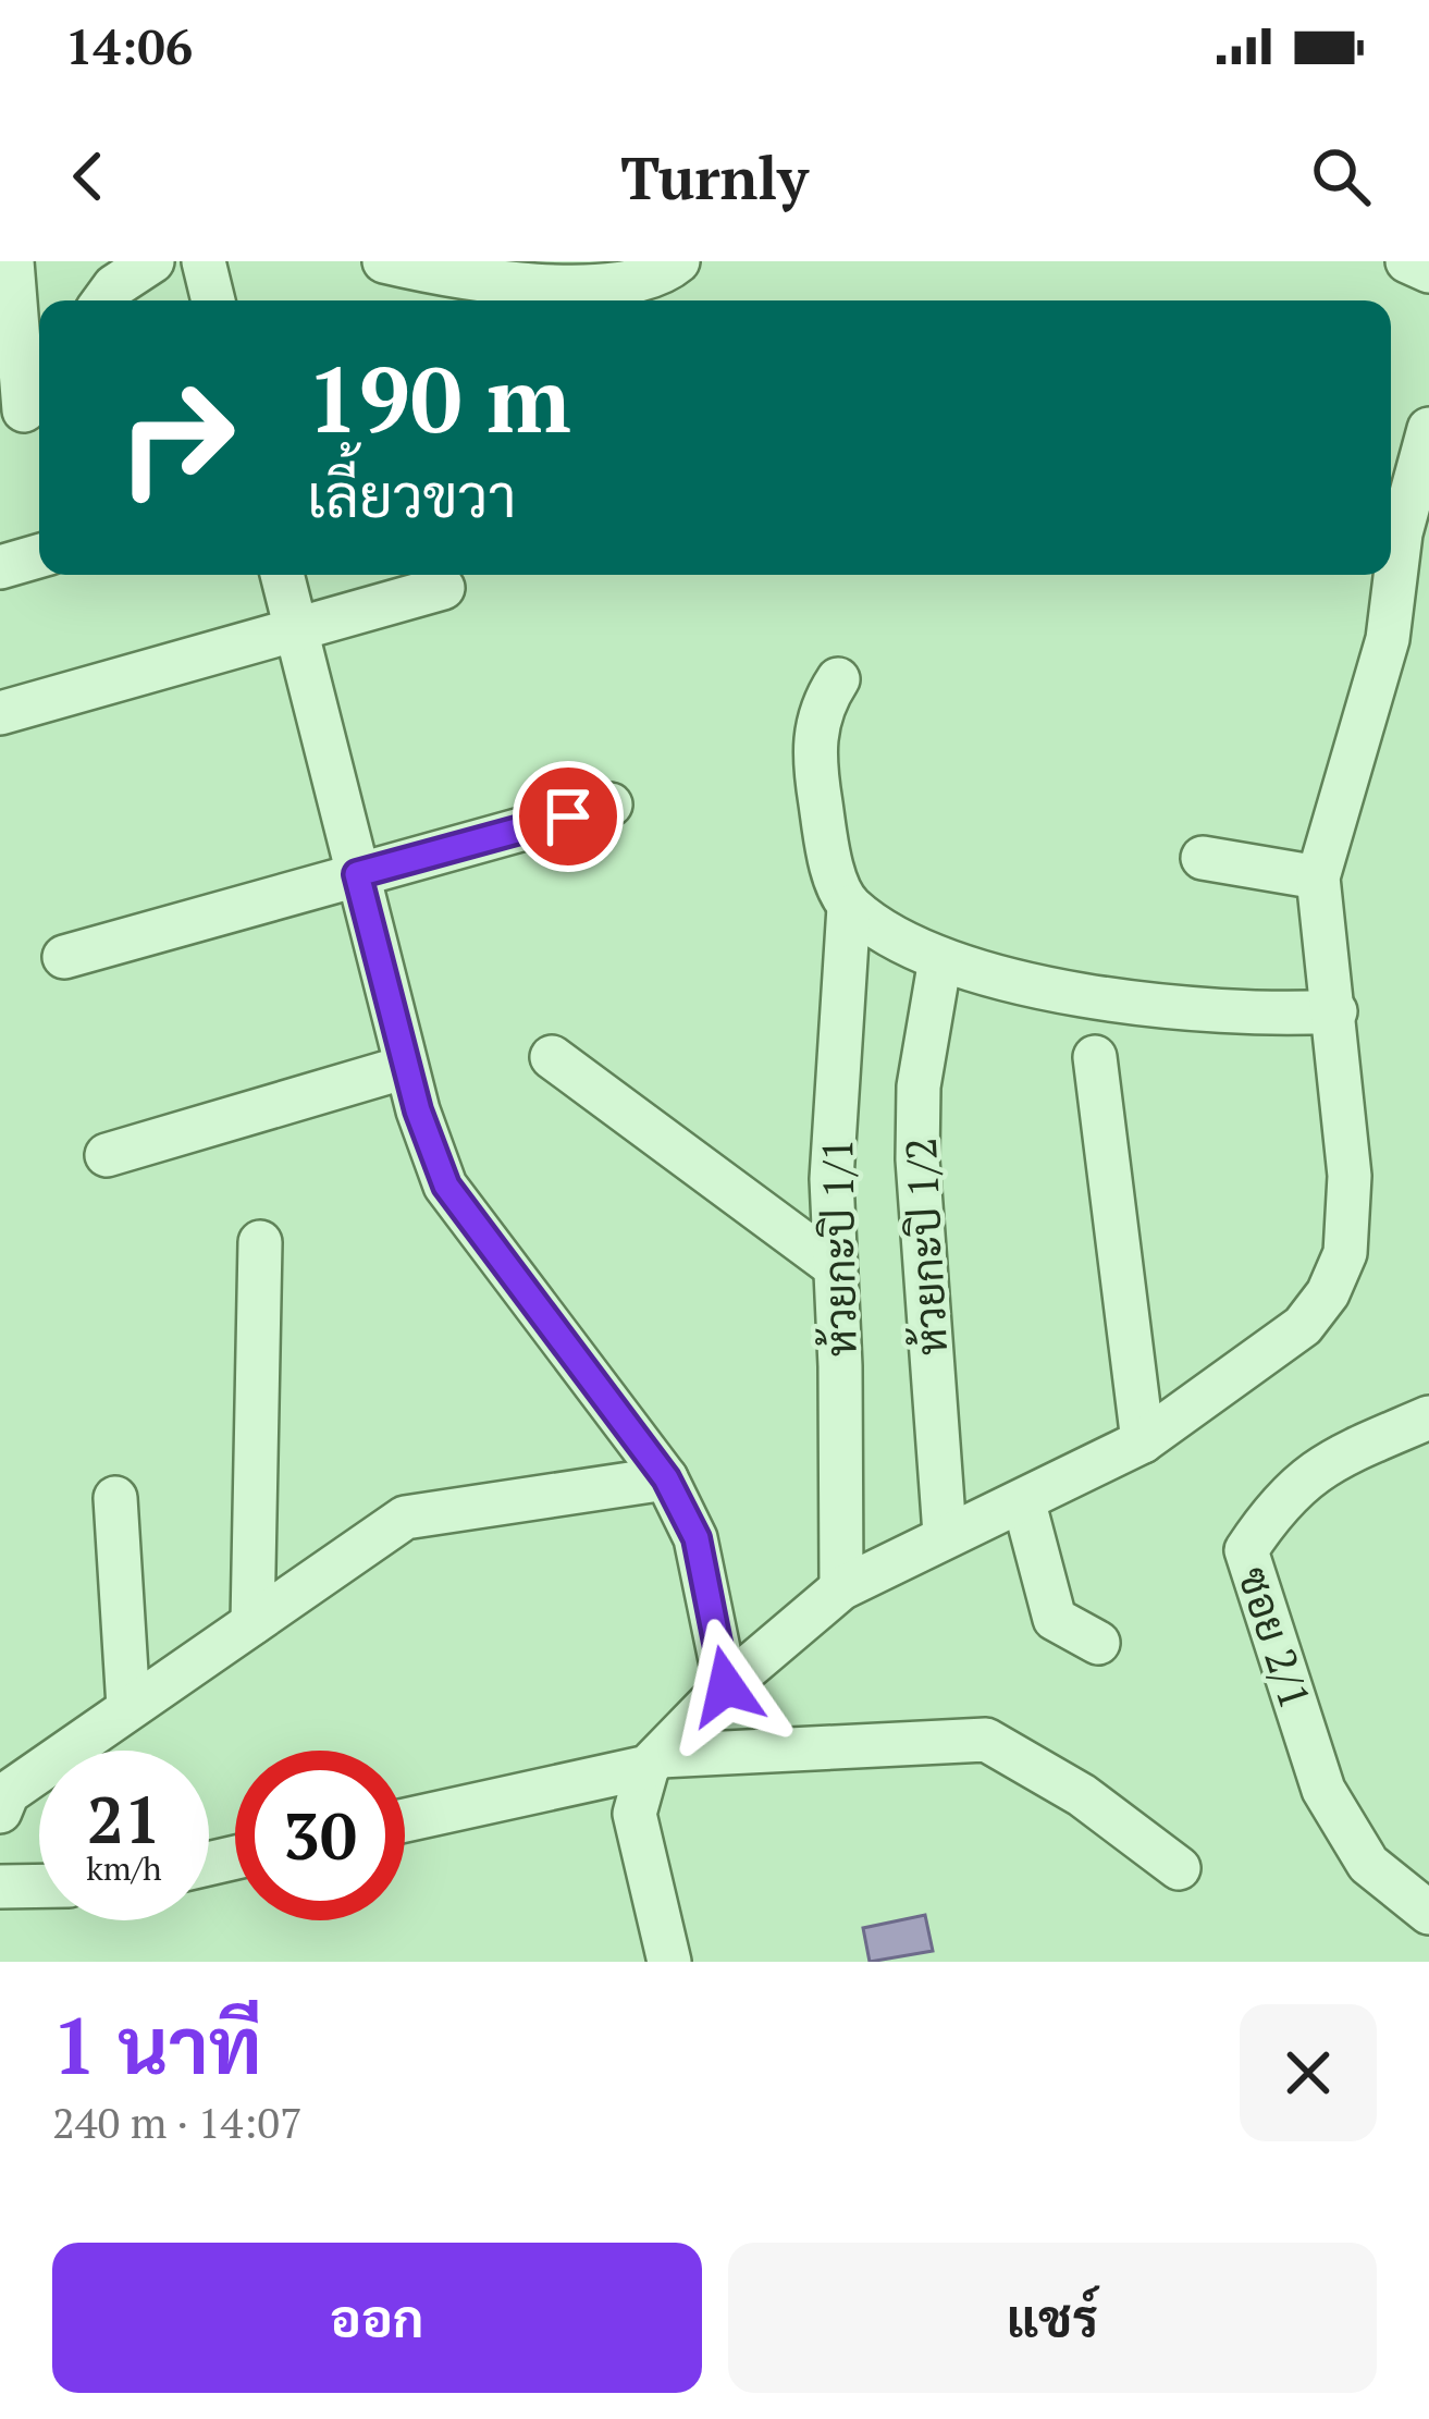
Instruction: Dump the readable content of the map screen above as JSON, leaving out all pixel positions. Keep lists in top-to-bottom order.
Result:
{
  "streets": {
    "street": ["ห้วยกะปิ 1/2", "ห้วยกะปิ 1/1", "ซอย 2/1"]
  },
  "page": {
    "status": "14:06",
    "header": "Turnly",
    "turn": ["190 m", "เลี้ยวขวา"],
    "speed": "21 km/h",
    "limit": "30",
    "heading": ["1 นาที", "240 m · 14:07"],
    "buttons": ["ออก", "แชร์"]
  }
}
